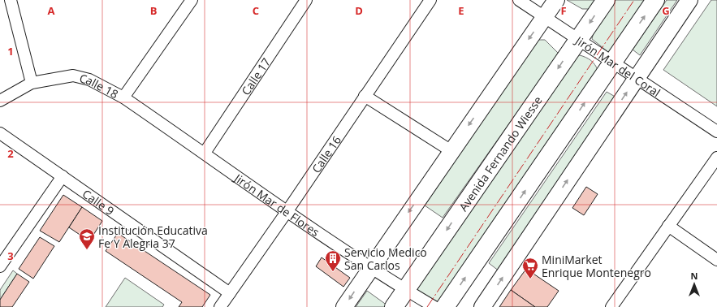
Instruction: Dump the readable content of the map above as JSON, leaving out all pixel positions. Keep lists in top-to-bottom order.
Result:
{
  "streets": {
    "main road": ["Avenida Fernando Wiesse"],
    "street": [
      "Jirón Mar del Coral",
      "Calle 17",
      "Calle 18",
      "Calle 16",
      "Calle 9",
      "Jirón Mar de Flores"
    ]
  },
  "crossings": [
    ["Jirón Mar del Coral", "Avenida Fernando Wiesse"],
    ["Calle 17", "Jirón Mar de Flores"],
    ["Calle 18", "Jirón Mar de Flores"],
    ["Avenida Fernando Wiesse", "Jirón Mar de Flores"],
    ["Calle 16", "Calle 9"],
    ["Calle 16", "Jirón Mar de Flores"]
  ],
  "places": {
    "school or university": ["Institución Educativa Fe Y Alegria 37"],
    "building": ["Servicio Medico San Carlos"],
    "supermarket": ["MiniMarket Enrique Montenegro"]
  },
  "north": "top",
  "grid": {
    "columns": [
      "A",
      "B",
      "C",
      "D",
      "E",
      "F",
      "G"
    ],
    "rows": ["1", "2", "3"]
  }
}
